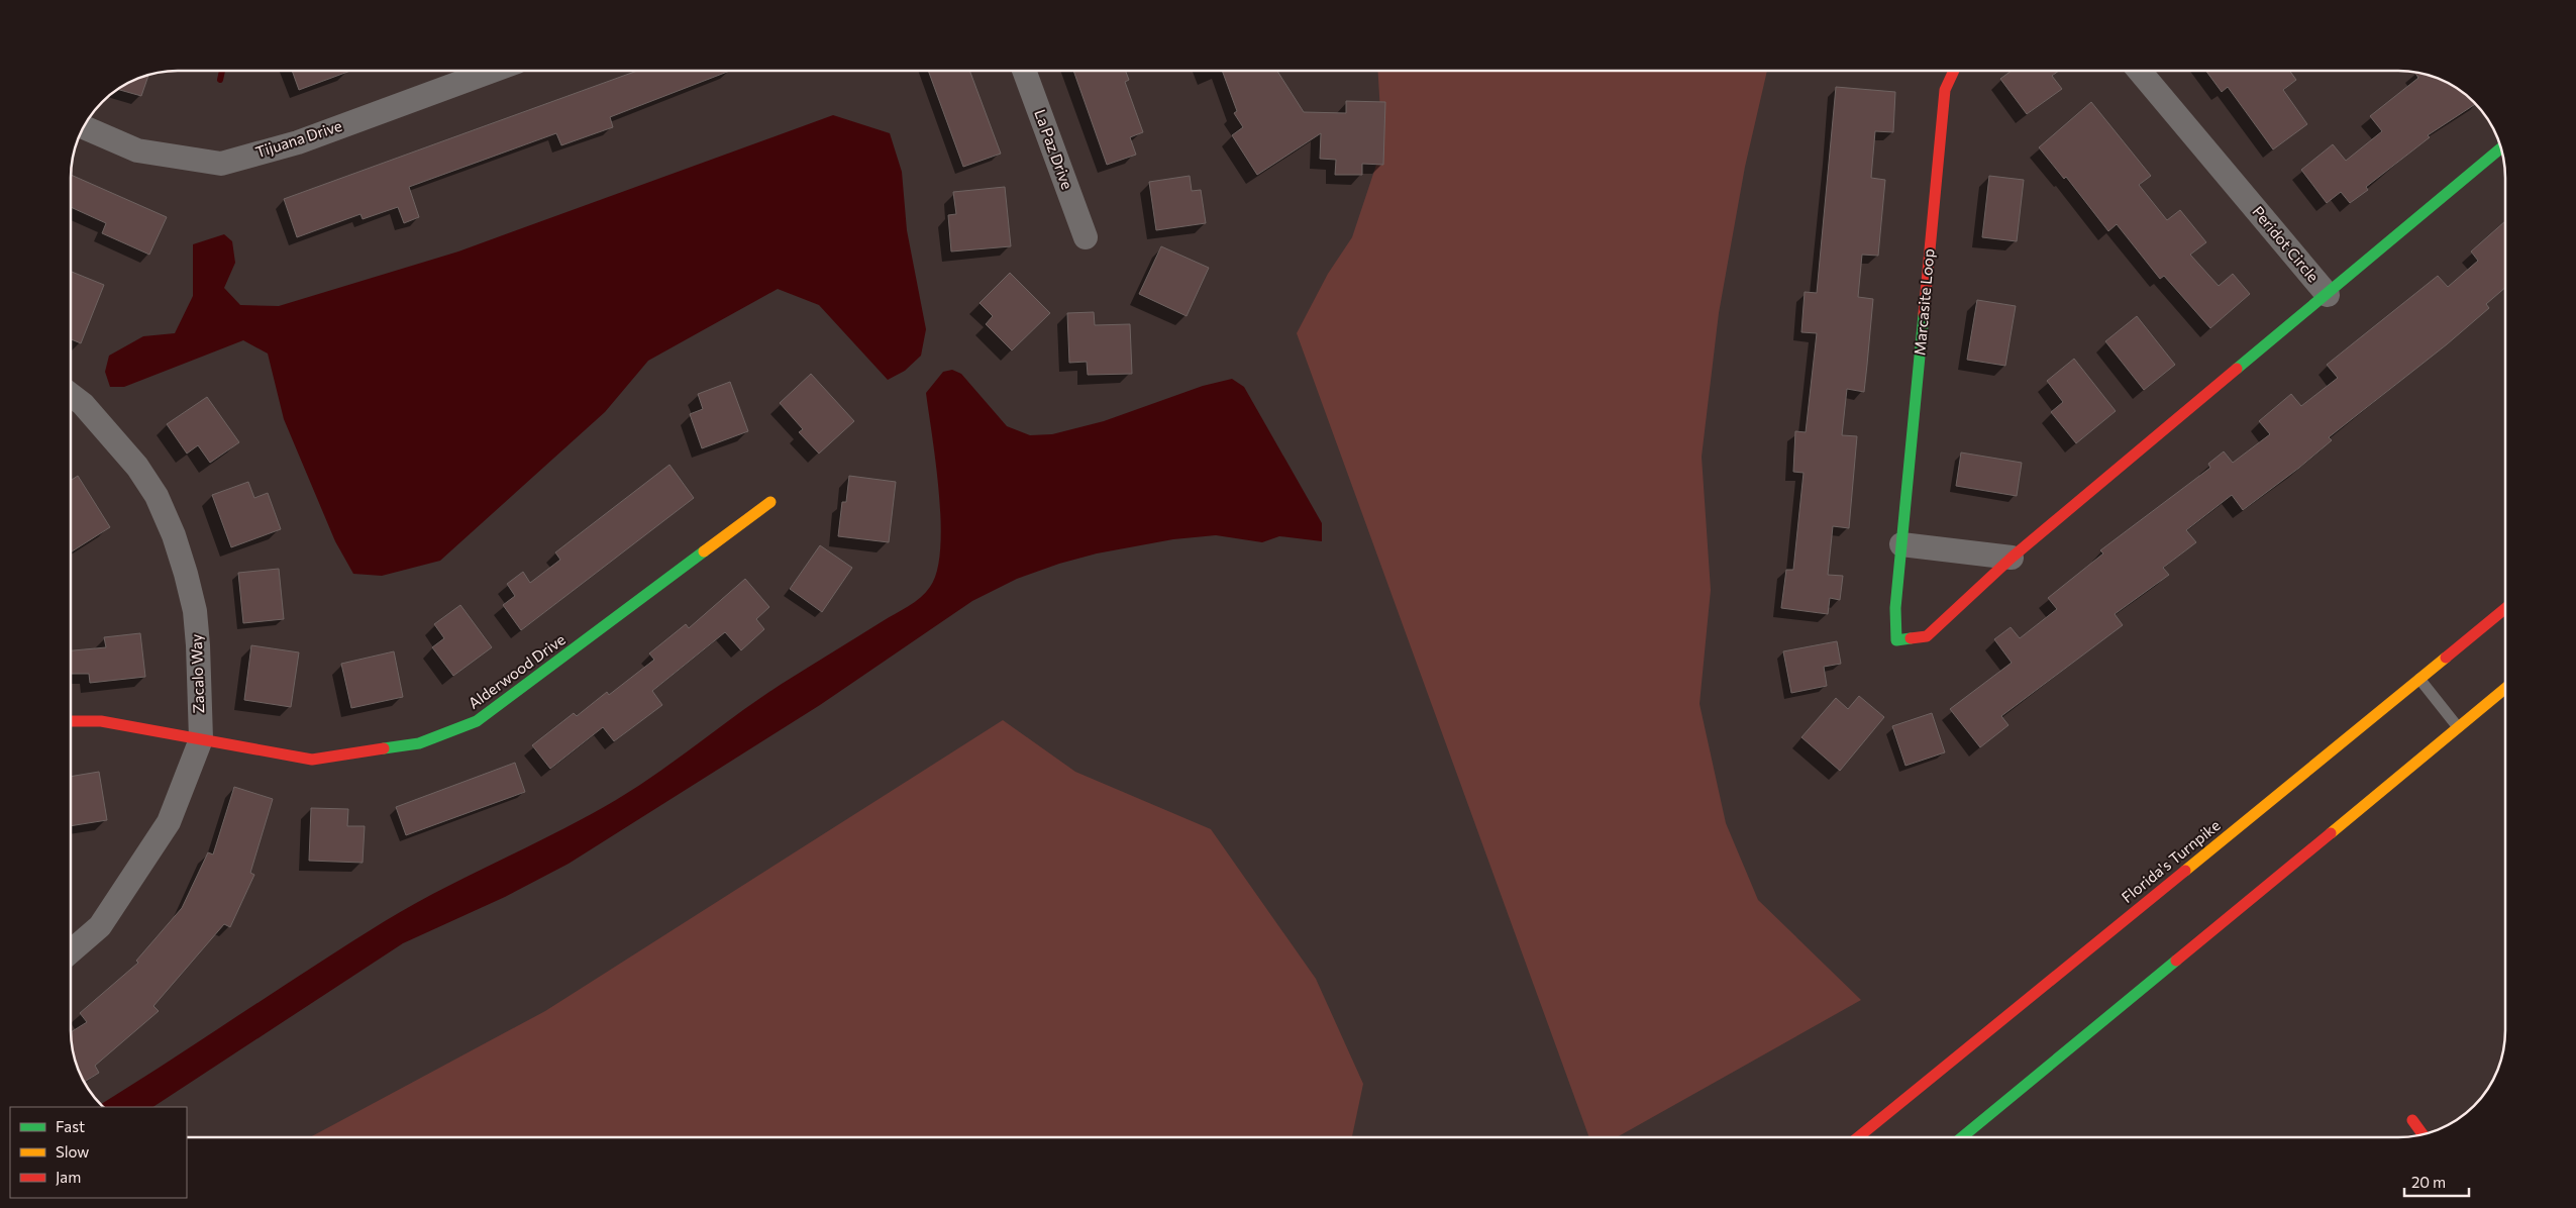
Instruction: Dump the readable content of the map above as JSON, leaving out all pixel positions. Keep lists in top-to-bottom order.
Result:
{
  "streets": {
    "main road": [
      "Peridot Circle",
      "Marcasite Loop",
      "Alderwood Drive",
      "Florida's Turnpike"
    ],
    "street": ["Tijuana Drive", "La Paz Drive", "Zacalo Way"]
  },
  "crossings": [
    ["Peridot Circle", "Marcasite Loop"],
    ["Alderwood Drive", "Zacalo Way"]
  ],
  "legend": ["Fast", "Slow", "Jam"],
  "scale_bar": "20 m"
}
